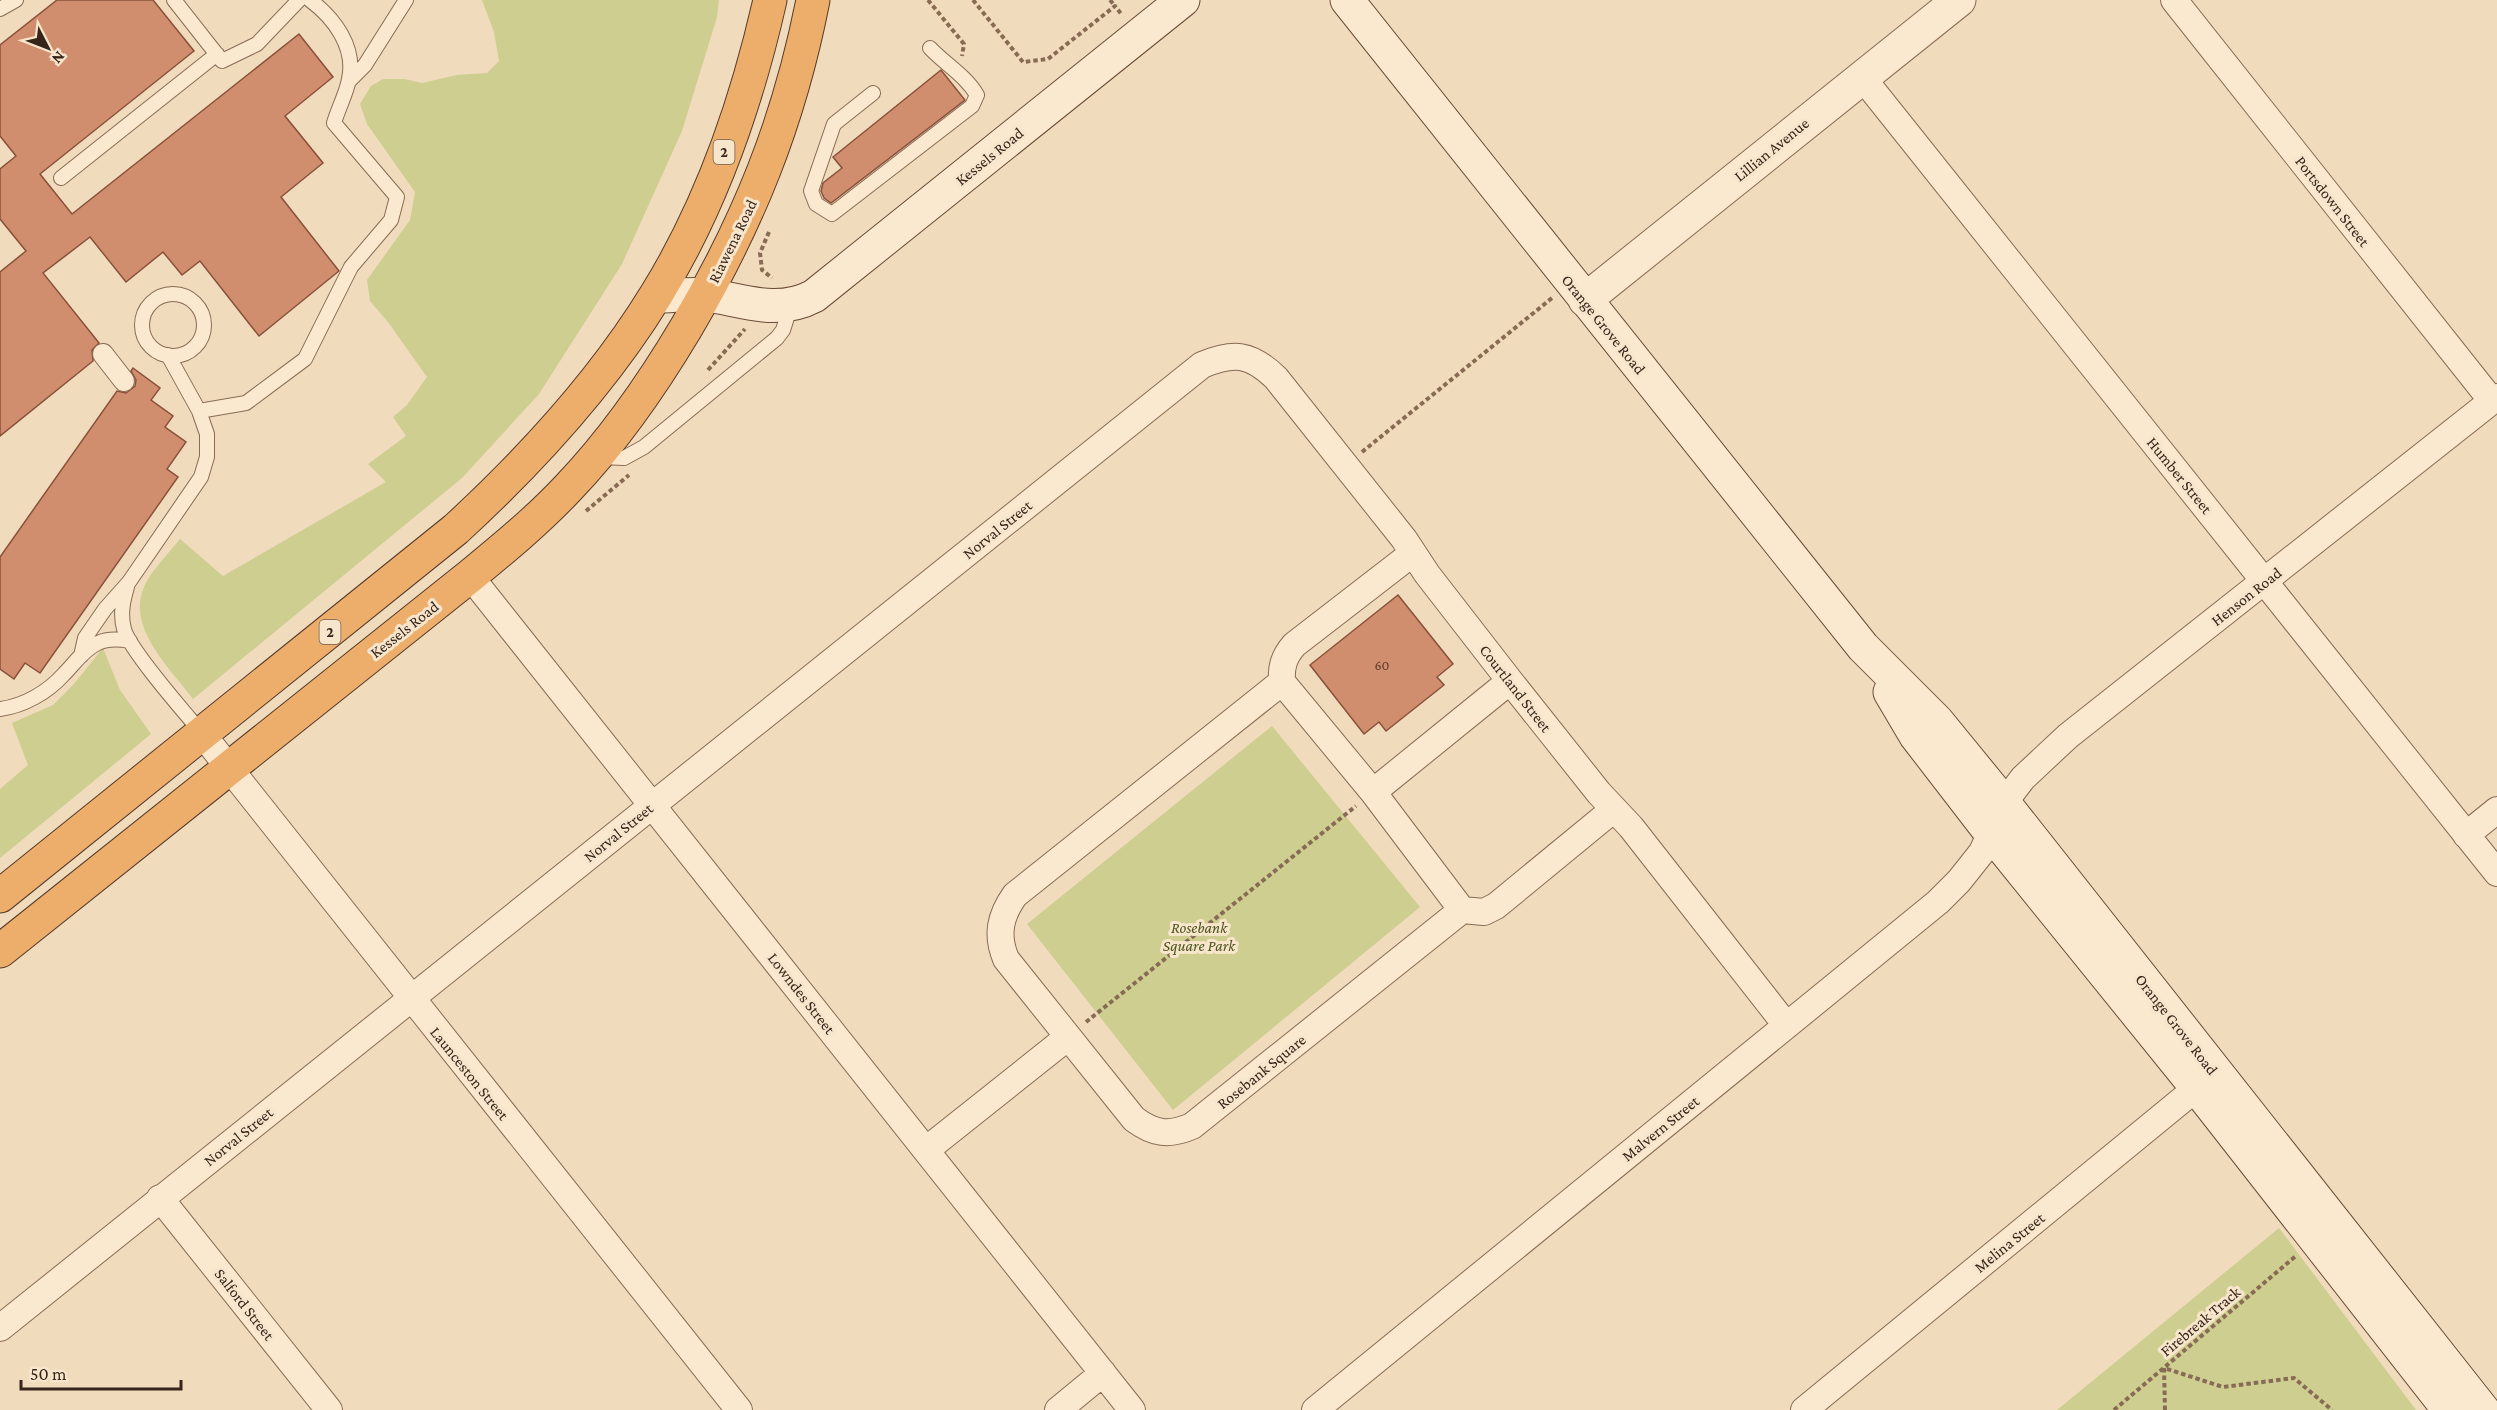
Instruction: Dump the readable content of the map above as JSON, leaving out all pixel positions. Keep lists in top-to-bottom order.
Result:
{
  "streets": {
    "highway": ["2", "Kessels Road", "Riawena Road"],
    "main road": ["Lillian Avenue", "Orange Grove Road"],
    "street": [
      "Portsdown Street",
      "Humber Street",
      "Norval Street",
      "Henson Road",
      "Courtland Street",
      "Lowndes Street",
      "Rosebank Square",
      "Launceston Street",
      "Malvern Street",
      "Melina Street",
      "Salford Street"
    ],
    "path": ["Firebreak Track"]
  },
  "crossings": [
    ["Lillian Avenue", "Orange Grove Road"],
    ["Lillian Avenue", "Humber Street"],
    ["2", "Kessels Road"],
    ["2", "Launceston Street"],
    ["Kessels Road", "Riawena Road"],
    ["Kessels Road", "Lowndes Street"],
    ["Kessels Road", "Launceston Street"],
    ["Portsdown Street", "Henson Road"],
    ["Orange Grove Road", "Henson Road"],
    ["Orange Grove Road", "Malvern Street"],
    ["Orange Grove Road", "Melina Street"],
    ["Humber Street", "Henson Road"],
    ["Norval Street", "Courtland Street"],
    ["Norval Street", "Lowndes Street"],
    ["Norval Street", "Launceston Street"],
    ["Norval Street", "Salford Street"],
    ["Henson Road", "Malvern Street"],
    ["Courtland Street", "Malvern Street"]
  ],
  "parks": ["Rosebank Square Park"],
  "house_numbers": ["60"],
  "scale_bar": "50 m",
  "north": "bottom right"
}
